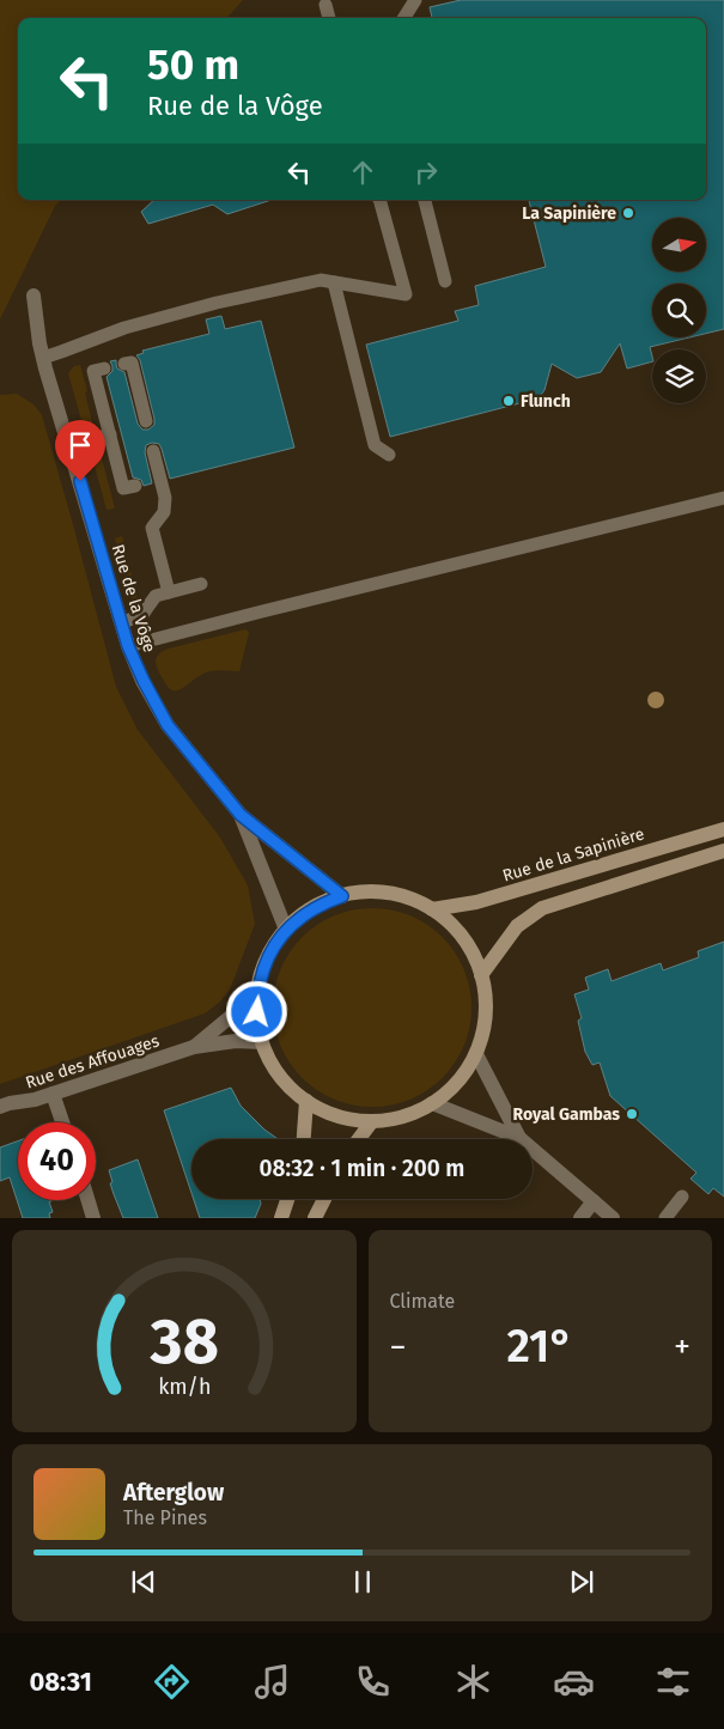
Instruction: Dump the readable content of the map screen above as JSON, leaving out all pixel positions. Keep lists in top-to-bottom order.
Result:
{
  "streets": {
    "street": ["Rue de la Vôge", "Rue de la Sapinière", "Rue des Affouages"]
  },
  "places": ["La Sapinière", "Flunch", "Royal Gambas"],
  "north": "right",
  "page": {
    "turn": ["50 m", "Rue de la Vôge"],
    "limit": "40",
    "trip": "08:32 · 1 min · 200 m",
    "tile": "Climate",
    "heat": ["−", "21°", "+"],
    "song": ["Afterglow", "The Pines"],
    "tabs": "08:31",
    "gauge": ["38", "km/h"]
  }
}
